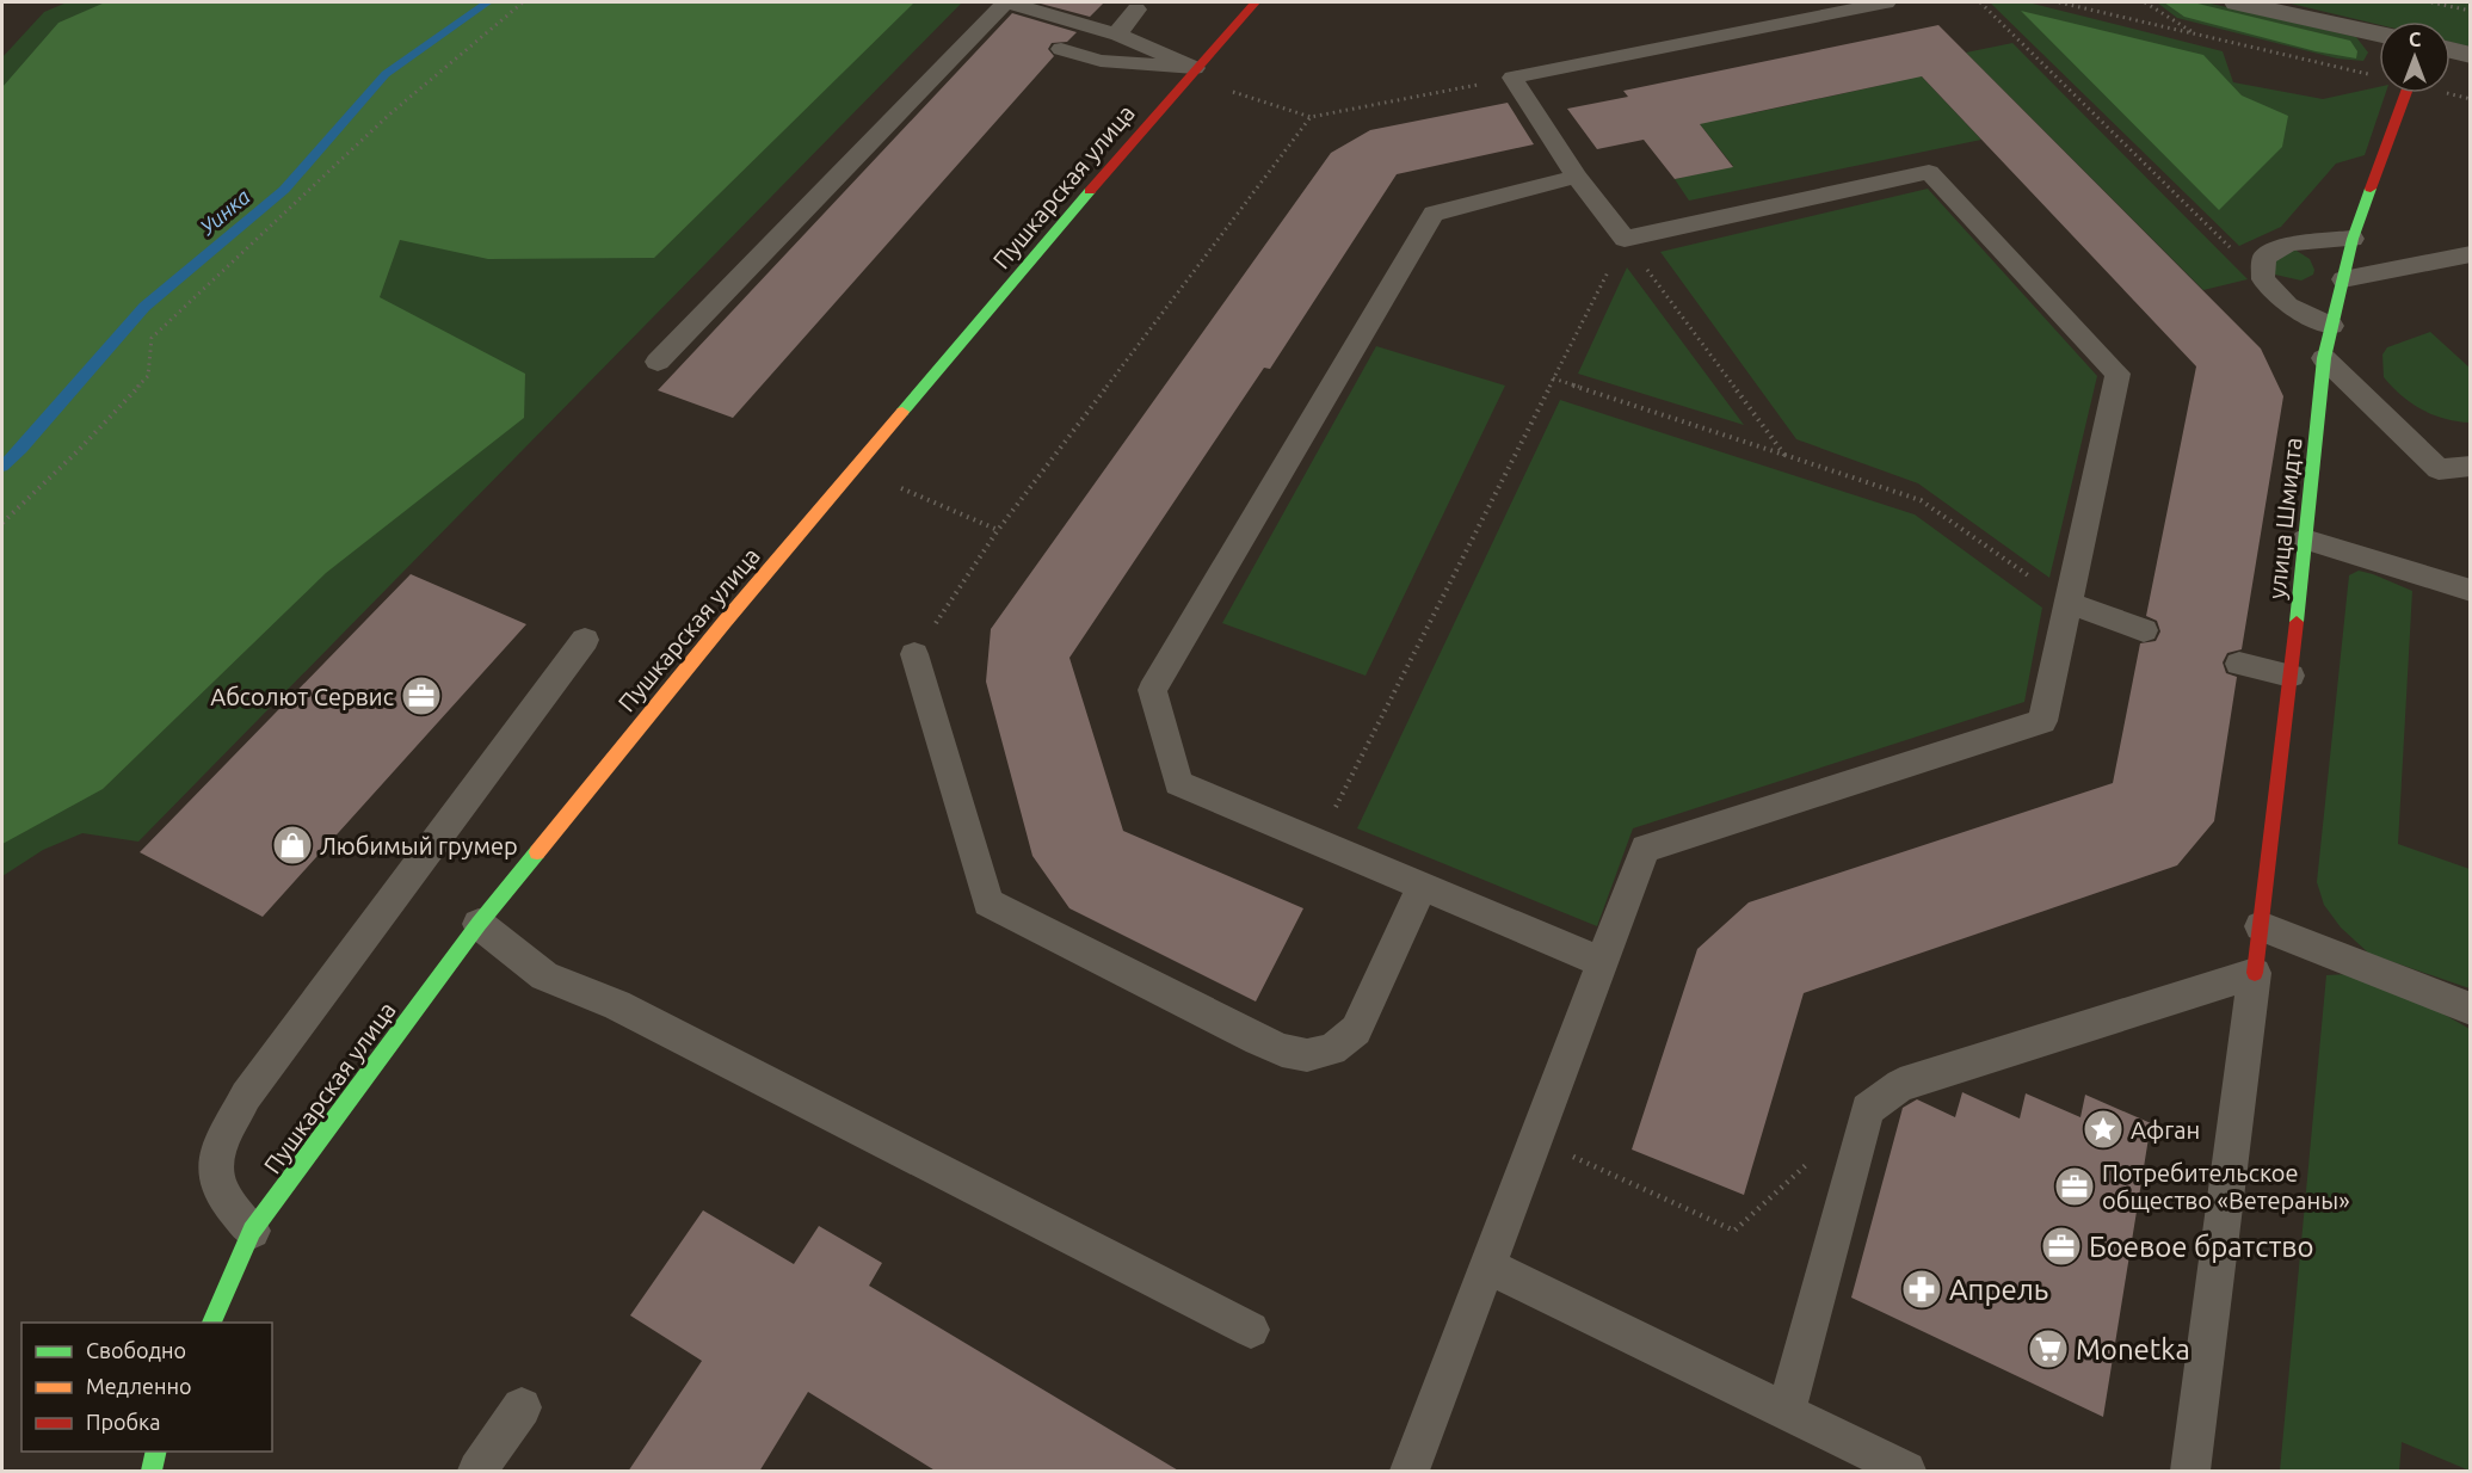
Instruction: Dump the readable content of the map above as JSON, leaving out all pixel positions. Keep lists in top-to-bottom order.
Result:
{
  "streets": {
    "street": ["Пушкарская улица", "улица Шмидта"]
  },
  "water": ["Уинка"],
  "places": {
    "office": ["Абсолют Сервис", "Потребительское общество «Ветераны»", "Боевое братство"],
    "shop": ["Любимый грумер"],
    "place": ["Афган"],
    "pharmacy": ["Апрель"],
    "supermarket": ["Monetka"]
  },
  "legend": ["Свободно", "Медленно", "Пробка"],
  "north": "top"
}
